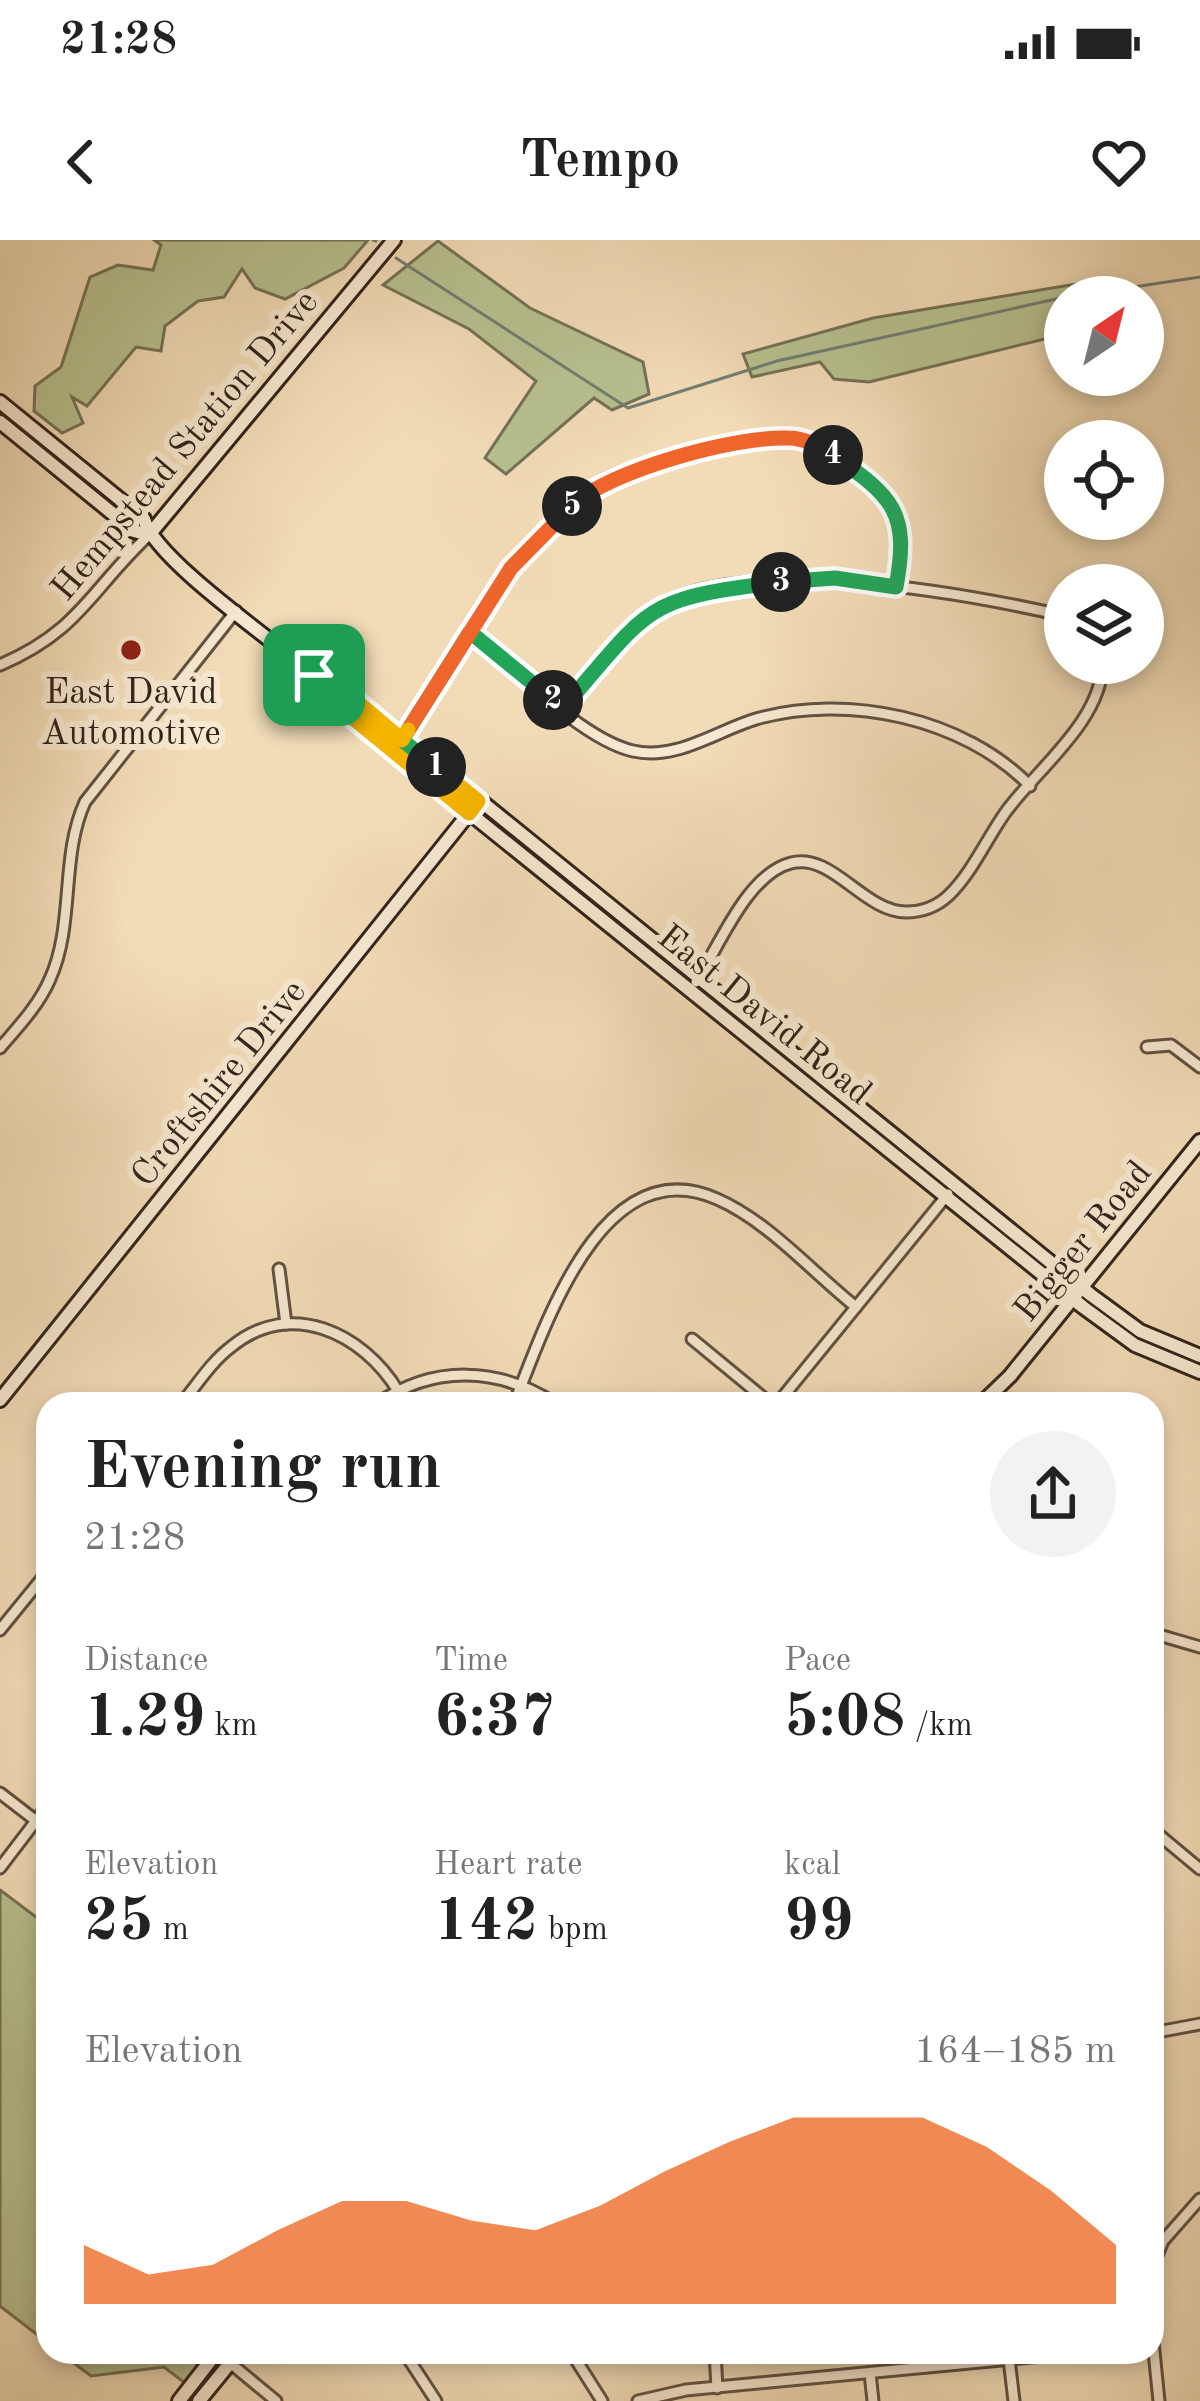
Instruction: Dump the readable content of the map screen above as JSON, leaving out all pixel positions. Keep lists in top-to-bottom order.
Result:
{
  "streets": {
    "street": [
      "Hempstead Station Drive",
      "East David Road",
      "Croftshire Drive",
      "Bigger Road"
    ]
  },
  "crossings": [
    ["Hempstead Station Drive", "East David Road"],
    ["East David Road", "Croftshire Drive"],
    ["East David Road", "Bigger Road"]
  ],
  "places": ["East David Automotive"],
  "north": "top right",
  "page": {
    "status": "21:28",
    "header": "Tempo",
    "pins": [
      "4",
      "5",
      "3",
      "2",
      "1"
    ],
    "heading": ["Evening run", "21:28"],
    "stats": [
      ["Distance", "1.29 km"],
      ["Time", "6:37"],
      ["Pace", "5:08 /km"],
      ["Elevation", "25 m"],
      ["Heart rate", "142 bpm"],
      ["kcal", "99"]
    ],
    "chart": ["Elevation", "164–185 m"]
  }
}
